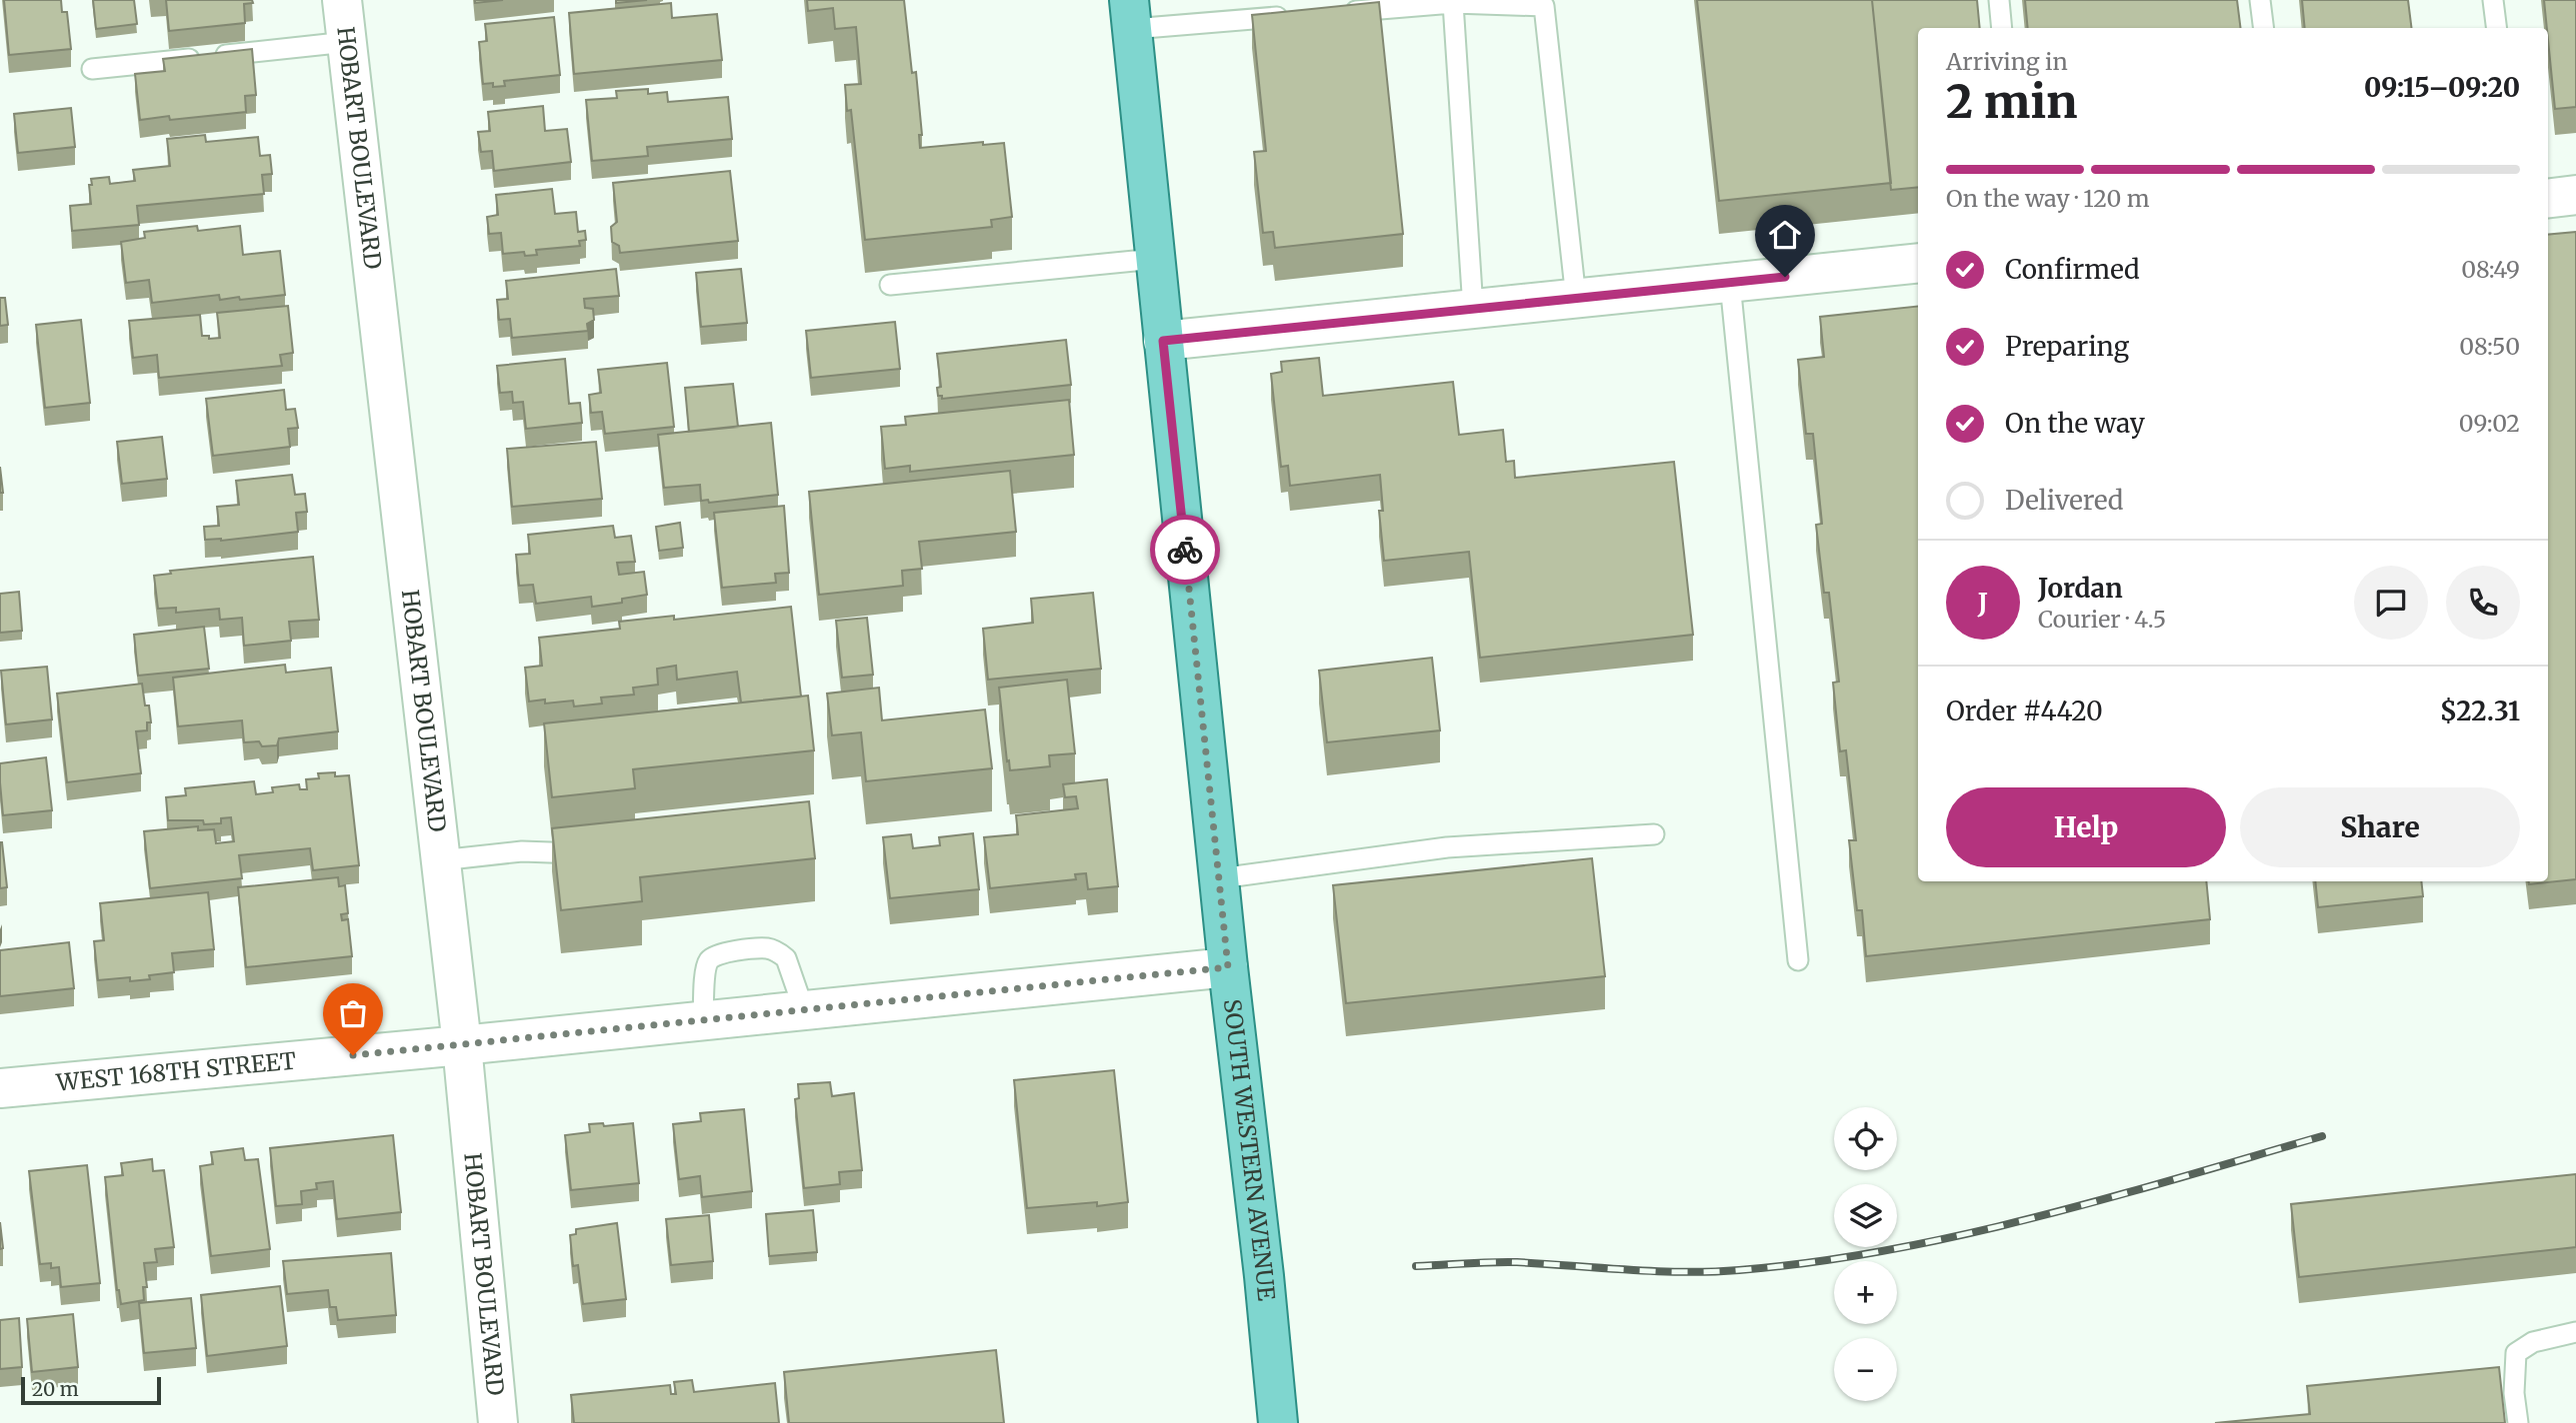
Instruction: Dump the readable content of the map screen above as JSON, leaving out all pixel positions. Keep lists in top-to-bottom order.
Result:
{
  "streets": {
    "main road": ["SOUTH WESTERN AVENUE"],
    "street": ["HOBART BOULEVARD", "WEST 168TH STREET"]
  },
  "crossings": [
    ["HOBART BOULEVARD", "WEST 168TH STREET"],
    ["WEST 168TH STREET", "SOUTH WESTERN AVENUE"]
  ],
  "scale_bar": "20 m",
  "page": {
    "heading": ["2 min", "Arriving in", "09:15–09:20"],
    "panel": [
      "Jordan",
      "Courier · 4.5",
      "Order #4420",
      "$22.31"
    ],
    "bar": "On the way · 120 m",
    "list": [
      ["Confirmed", "08:49"],
      ["Preparing", "08:50"],
      ["On the way", "09:02"],
      "Delivered"
    ],
    "round": "J",
    "buttons": ["Help", "Share"],
    "map_buttons": ["+", "−"],
    "scale": "20 m"
  }
}
